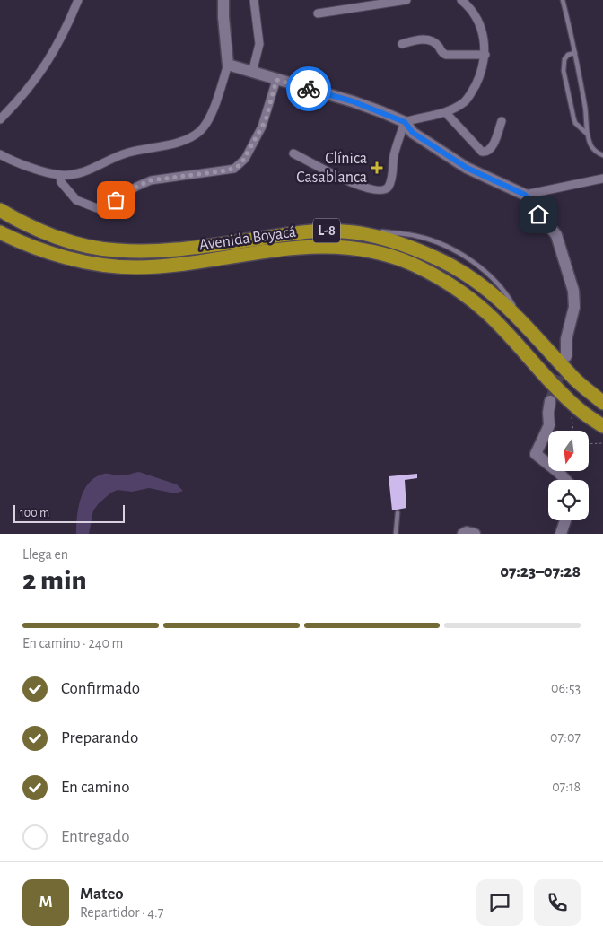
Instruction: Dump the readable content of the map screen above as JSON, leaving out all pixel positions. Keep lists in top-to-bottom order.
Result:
{
  "streets": {
    "highway": ["L-8", "Avenida Boyacá"]
  },
  "places": {
    "health": ["Clínica Casablanca"]
  },
  "scale_bar": "100 m",
  "north": "bottom",
  "page": {
    "scale": "100 m",
    "heading": ["2 min", "Llega en", "07:23–07:28"],
    "panel": ["Mateo", "Repartidor · 4.7"],
    "bar": "En camino · 240 m",
    "list": [
      ["Confirmado", "06:53"],
      ["Preparando", "07:07"],
      ["En camino", "07:18"],
      "Entregado"
    ],
    "round": "M"
  }
}
